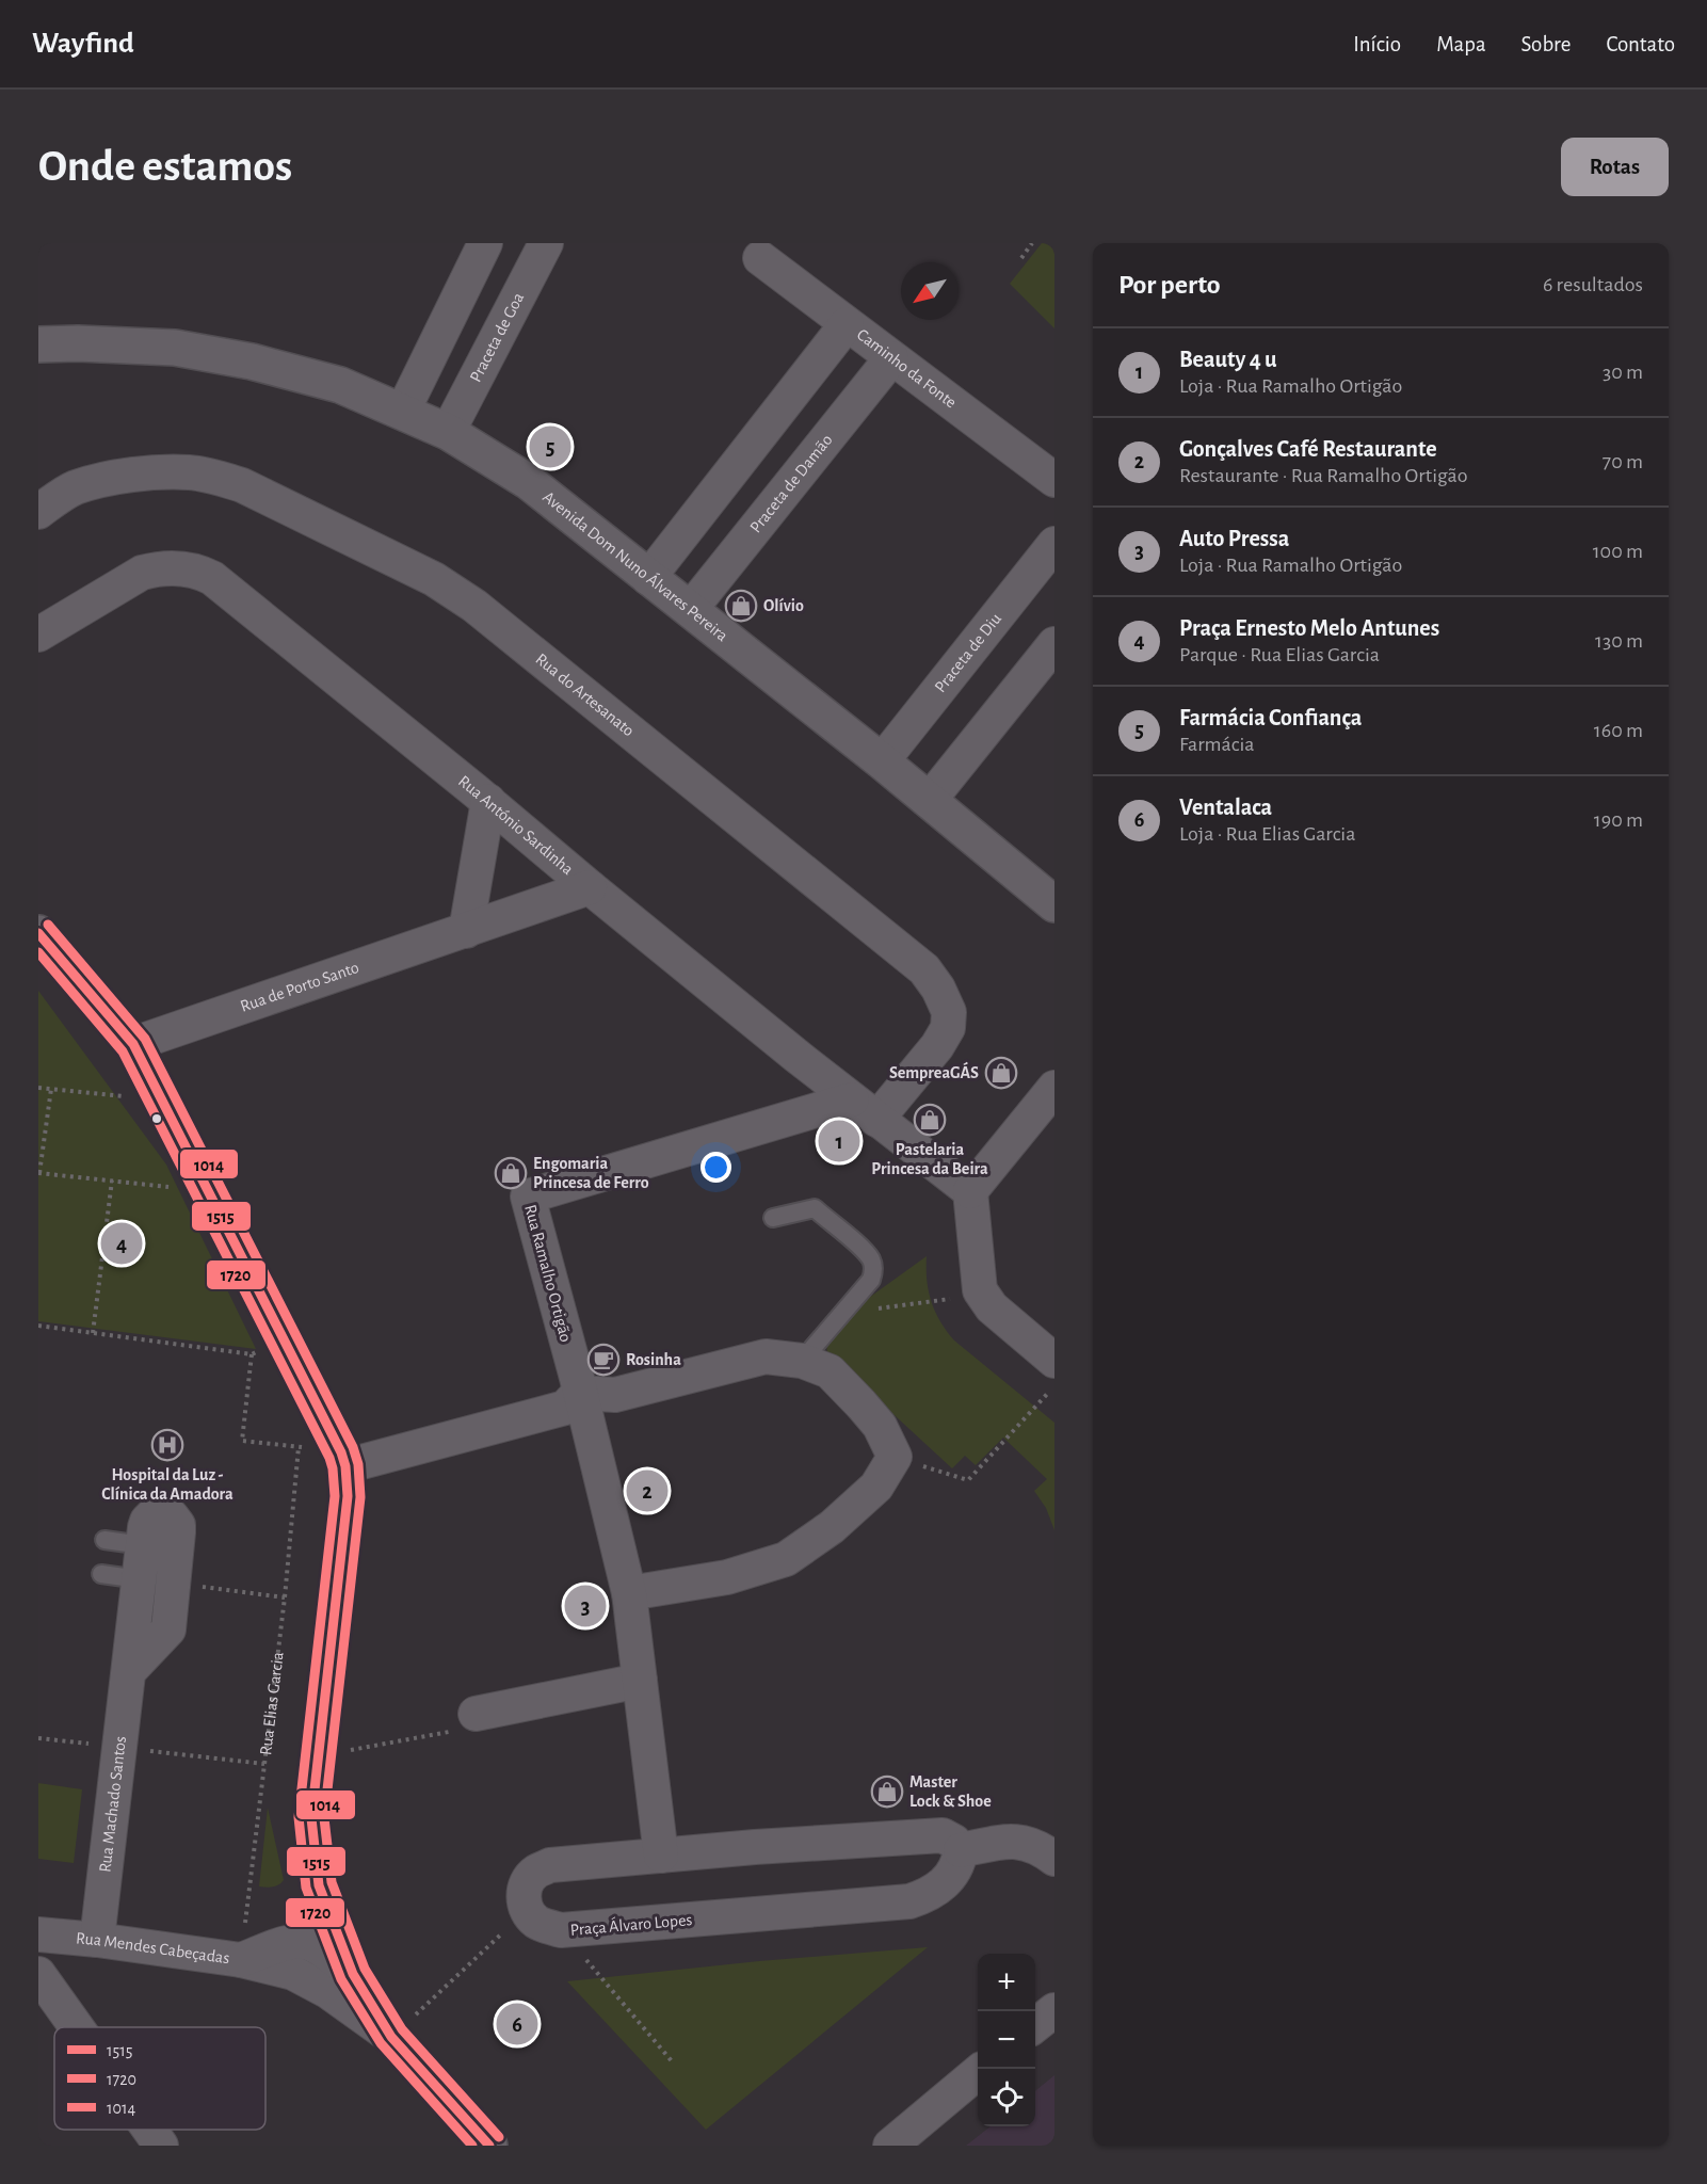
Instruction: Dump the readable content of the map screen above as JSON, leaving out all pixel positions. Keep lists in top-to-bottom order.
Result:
{
  "streets": {
    "street": [
      "Praceta de Goa",
      "Caminho da Fonte",
      "Praceta de Damão",
      "Avenida Dom Nuno Álvares Pereira",
      "Praceta de Diu",
      "Rua do Artesanato",
      "Rua António Sardinha",
      "Rua de Porto Santo",
      "Rua Ramalho Ortigão",
      "Rua Machado Santos",
      "Praça Álvaro Lopes",
      "Rua Mendes Cabeçadas"
    ],
    "path": ["Rua Elias Garcia"]
  },
  "crossings": [
    ["Praceta de Goa", "Avenida Dom Nuno Álvares Pereira"],
    ["Caminho da Fonte", "Praceta de Damão"],
    ["Praceta de Damão", "Avenida Dom Nuno Álvares Pereira"],
    ["Avenida Dom Nuno Álvares Pereira", "Praceta de Diu"],
    ["Rua do Artesanato", "Rua António Sardinha"],
    ["Rua do Artesanato", "Rua Ramalho Ortigão"],
    ["Rua António Sardinha", "Rua de Porto Santo"],
    ["Rua António Sardinha", "Rua Ramalho Ortigão"],
    ["Rua Elias Garcia", "Rua Mendes Cabeçadas"],
    ["Rua Machado Santos", "Rua Mendes Cabeçadas"]
  ],
  "places": {
    "shop": [
      "Olívio",
      "SempreaGÁS",
      "Pastelaria Princesa da Beira",
      "Engomaria Princesa de Ferro",
      "Master Lock & Shoe"
    ],
    "cafe": ["Rosinha"],
    "hospital": ["Hospital da Luz - Clínica da Amadora"]
  },
  "lines": ["transit line 1014", "transit line 1515", "transit line 1720"],
  "legend": ["1515", "1720", "1014"],
  "north": "bottom left",
  "page": {
    "header": "Wayfind",
    "nav": [
      "Início",
      "Mapa",
      "Sobre",
      "Contato"
    ],
    "buttons": "Rotas",
    "title": "Onde estamos",
    "heading": ["Por perto", "6 resultados"],
    "list": [
      {
        "mark": "1",
        "name": "Beauty 4 u",
        "note": "Loja · Rua Ramalho Ortigão",
        "value": "30 m"
      },
      {
        "mark": "2",
        "name": "Gonçalves Café Restaurante",
        "note": "Restaurante · Rua Ramalho Ortigão",
        "value": "70 m"
      },
      {
        "mark": "3",
        "name": "Auto Pressa",
        "note": "Loja · Rua Ramalho Ortigão",
        "value": "100 m"
      },
      {
        "mark": "4",
        "name": "Praça Ernesto Melo Antunes",
        "note": "Parque · Rua Elias Garcia",
        "value": "130 m"
      },
      {
        "mark": "5",
        "name": "Farmácia Confiança",
        "note": "Farmácia",
        "value": "160 m"
      },
      {
        "mark": "6",
        "name": "Ventalaca",
        "note": "Loja · Rua Elias Garcia",
        "value": "190 m"
      }
    ],
    "pins": [
      "5",
      "1",
      "4",
      "2",
      "3",
      "6"
    ],
    "map_buttons": ["+", "−"]
  }
}
